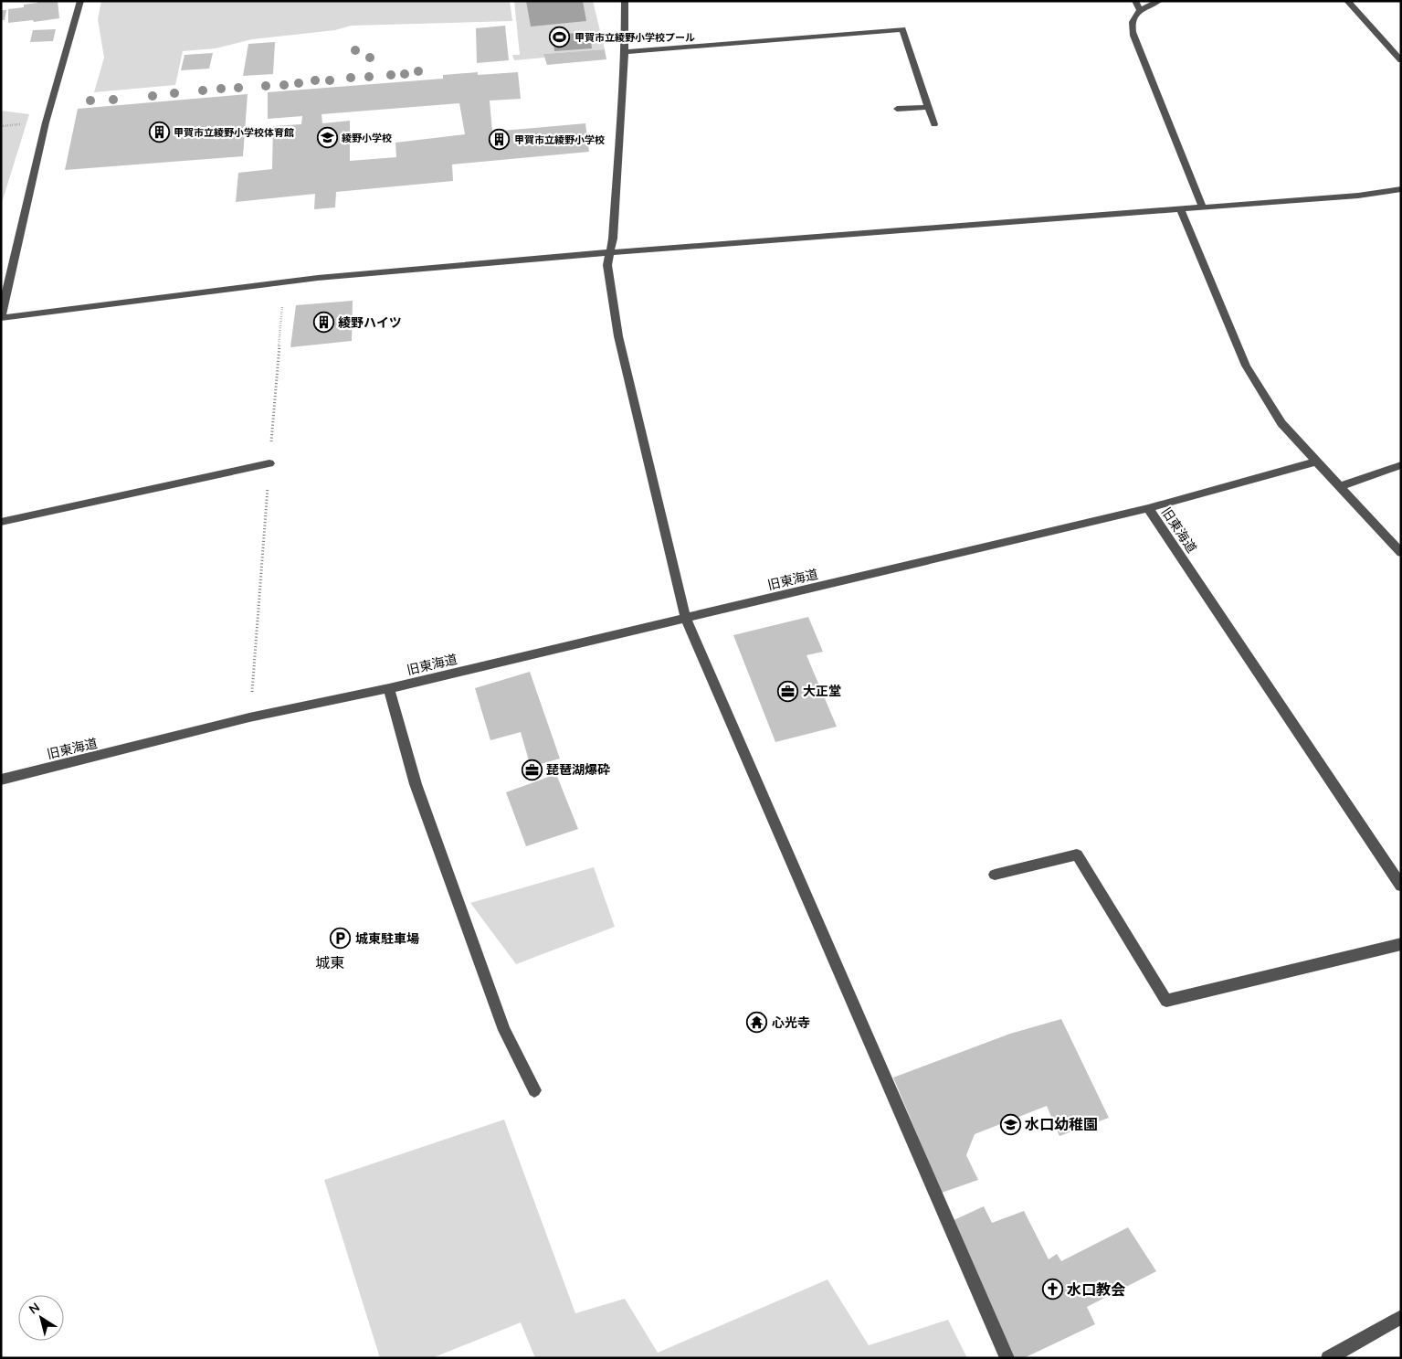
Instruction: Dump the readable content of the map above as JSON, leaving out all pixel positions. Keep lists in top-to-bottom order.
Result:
{
  "streets": {
    "street": ["旧東海道"]
  },
  "districts": ["城東"],
  "places": {
    "sports": ["甲賀市立綾野小学校プール"],
    "building": ["甲賀市立綾野小学校体育館", "甲賀市立綾野小学校", "綾野ハイツ"],
    "school or university": ["綾野小学校", "水口幼稚園"],
    "office": ["大正堂", "琵琶湖爆砕"],
    "parking": ["城東駐車場"],
    "temple": ["心光寺"],
    "church": ["水口教会"]
  },
  "north": "top left"
}
